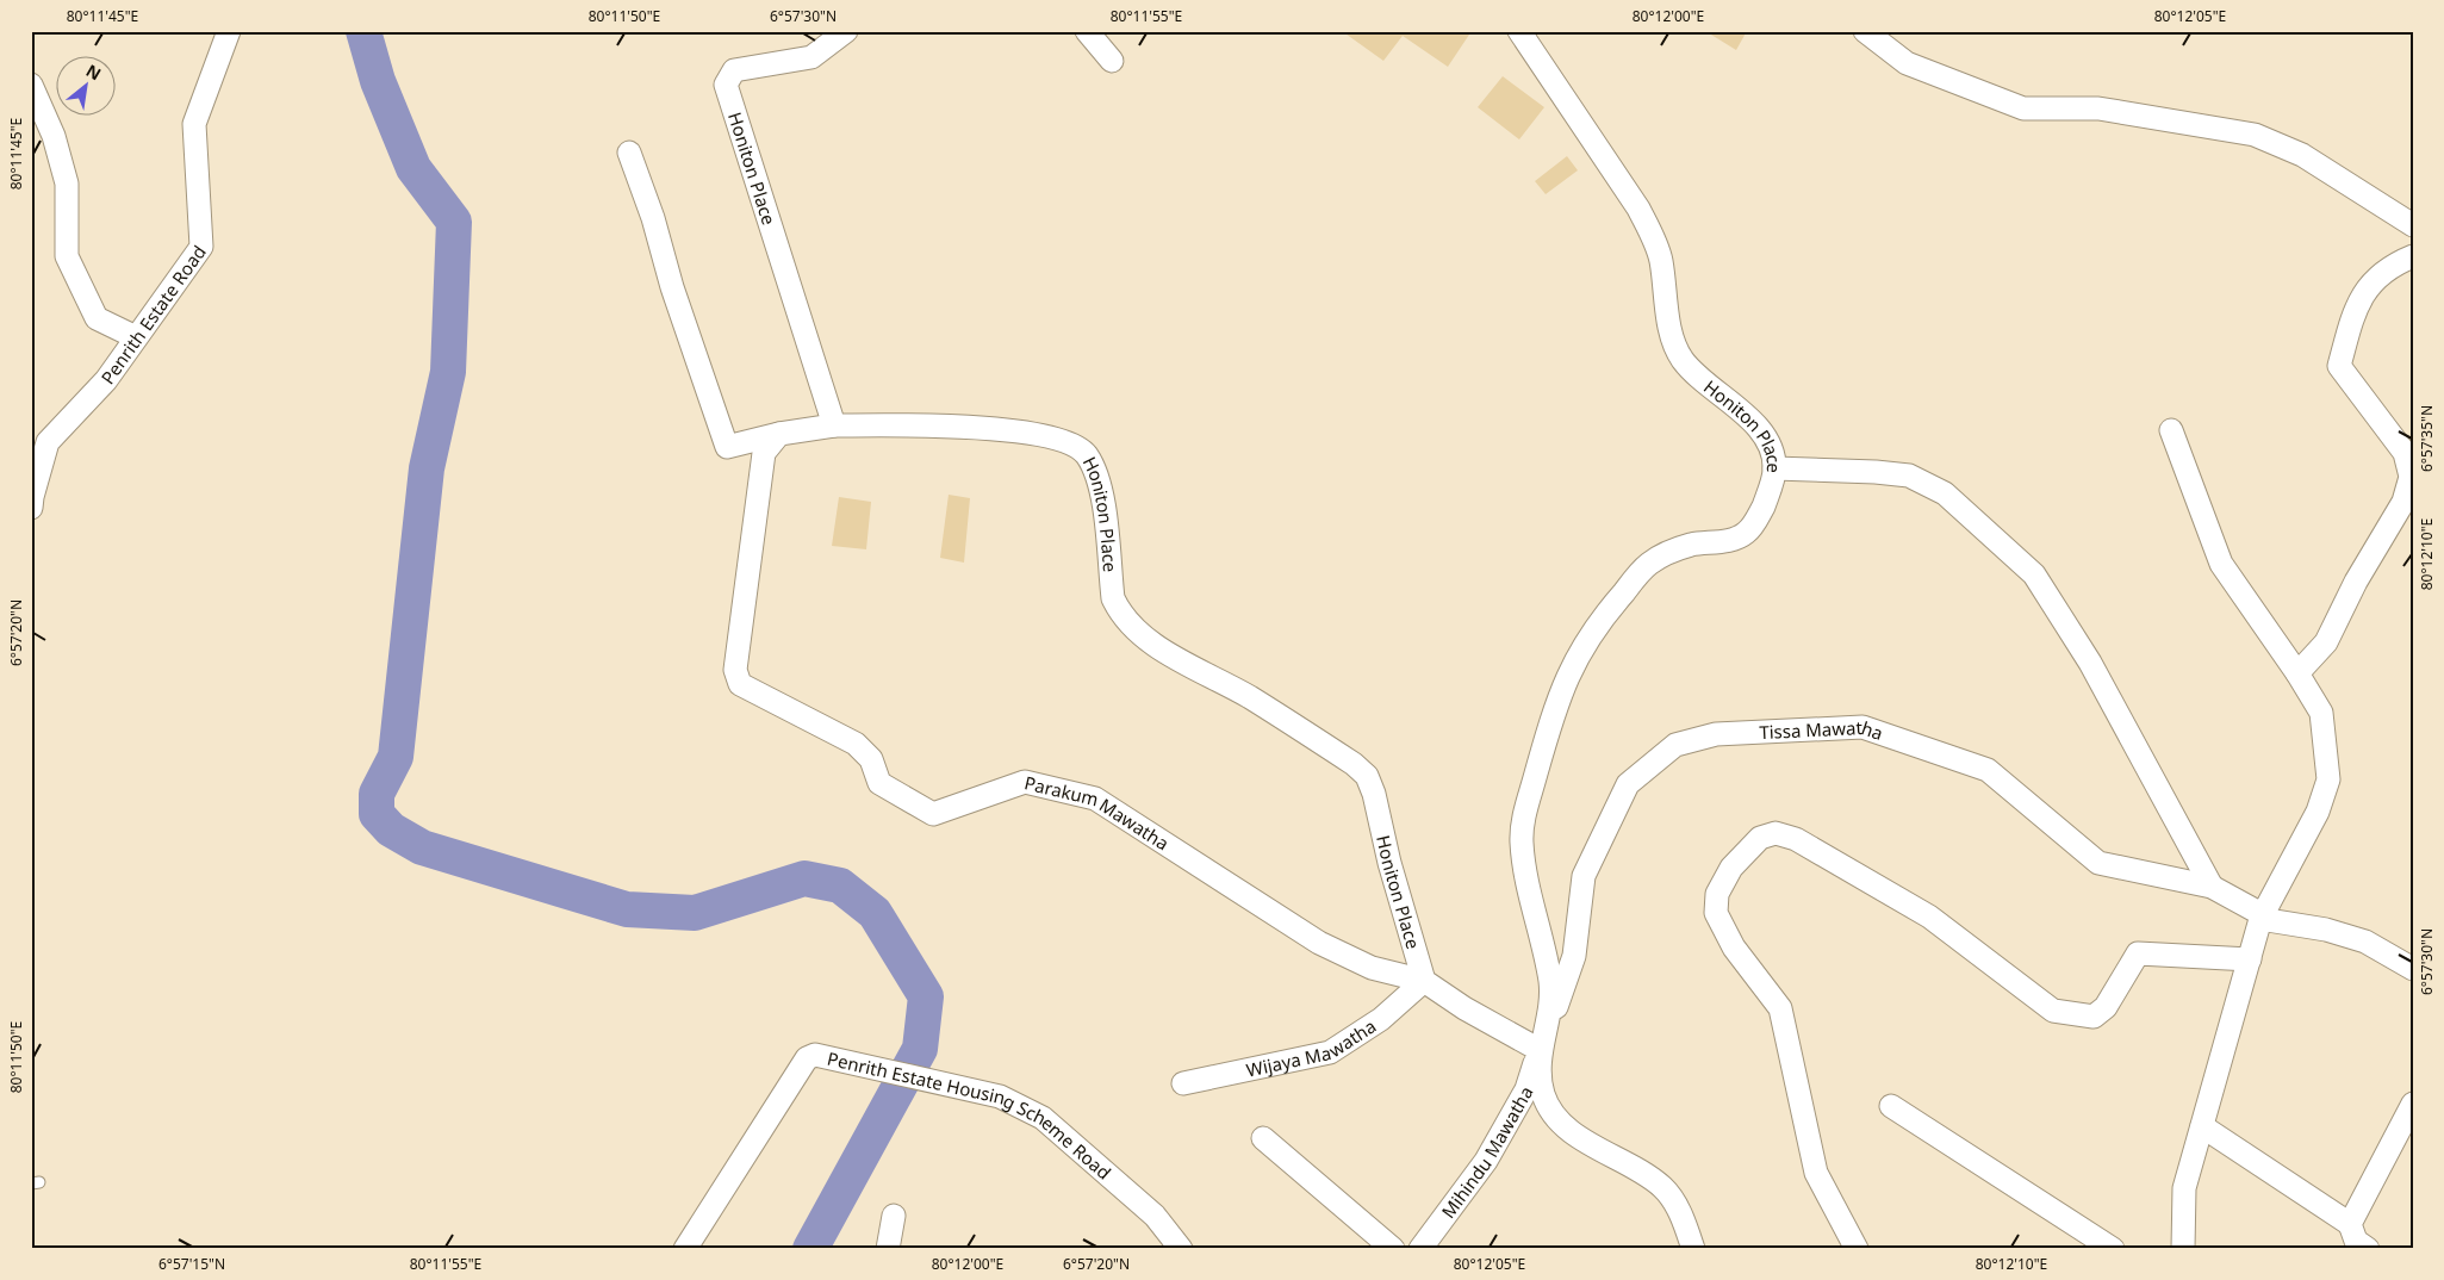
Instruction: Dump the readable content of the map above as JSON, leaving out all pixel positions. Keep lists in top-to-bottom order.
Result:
{
  "streets": {
    "street": [
      "Honiton Place",
      "Penrith Estate Road",
      "Tissa Mawatha",
      "Parakum Mawatha",
      "Wijaya Mawatha",
      "Penrith Estate Housing Scheme Road",
      "Mihindu Mawatha"
    ]
  },
  "crossings": [
    ["Honiton Place", "Tissa Mawatha"],
    ["Honiton Place", "Parakum Mawatha"],
    ["Honiton Place", "Wijaya Mawatha"],
    ["Honiton Place", "Mihindu Mawatha"],
    ["Tissa Mawatha", "Mihindu Mawatha"],
    ["Parakum Mawatha", "Wijaya Mawatha"]
  ],
  "north": "top right",
  "coordinates": [
    "80°11'45\"E",
    "80°11'50\"E",
    "6°57'30\"N",
    "80°11'55\"E",
    "80°12'00\"E",
    "80°12'05\"E",
    "6°57'35\"N",
    "80°12'10\"E",
    "6°57'20\"N",
    "6°57'15\"N"
  ]
}
